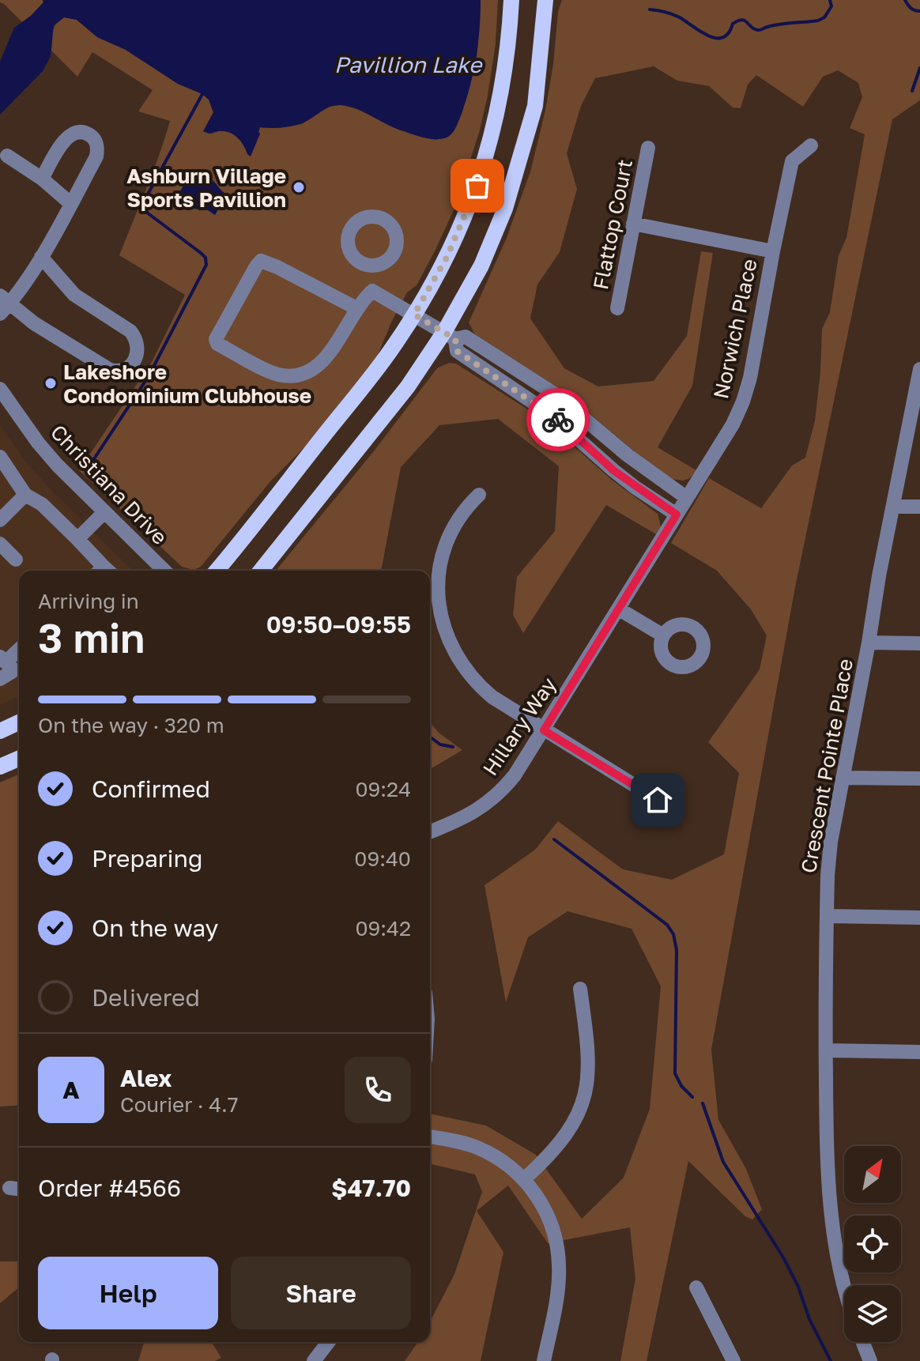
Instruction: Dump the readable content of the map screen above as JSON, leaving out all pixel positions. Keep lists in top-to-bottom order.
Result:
{
  "streets": {
    "street": [
      "Flattop Court",
      "Norwich Place",
      "Christiana Drive",
      "Hillary Way",
      "Crescent Pointe Place"
    ]
  },
  "crossings": [
    ["Norwich Place", "Hillary Way"]
  ],
  "water": ["Pavillion Lake"],
  "places": ["Ashburn Village Sports Pavillion", "Lakeshore Condominium Clubhouse"],
  "north": "top right",
  "page": {
    "heading": ["3 min", "Arriving in", "09:50–09:55"],
    "panel": [
      "Alex",
      "Courier · 4.7",
      "Order #4566",
      "$47.70"
    ],
    "bar": "On the way · 320 m",
    "list": [
      ["Confirmed", "09:24"],
      ["Preparing", "09:40"],
      ["On the way", "09:42"],
      "Delivered"
    ],
    "round": "A",
    "buttons": ["Help", "Share"]
  }
}
